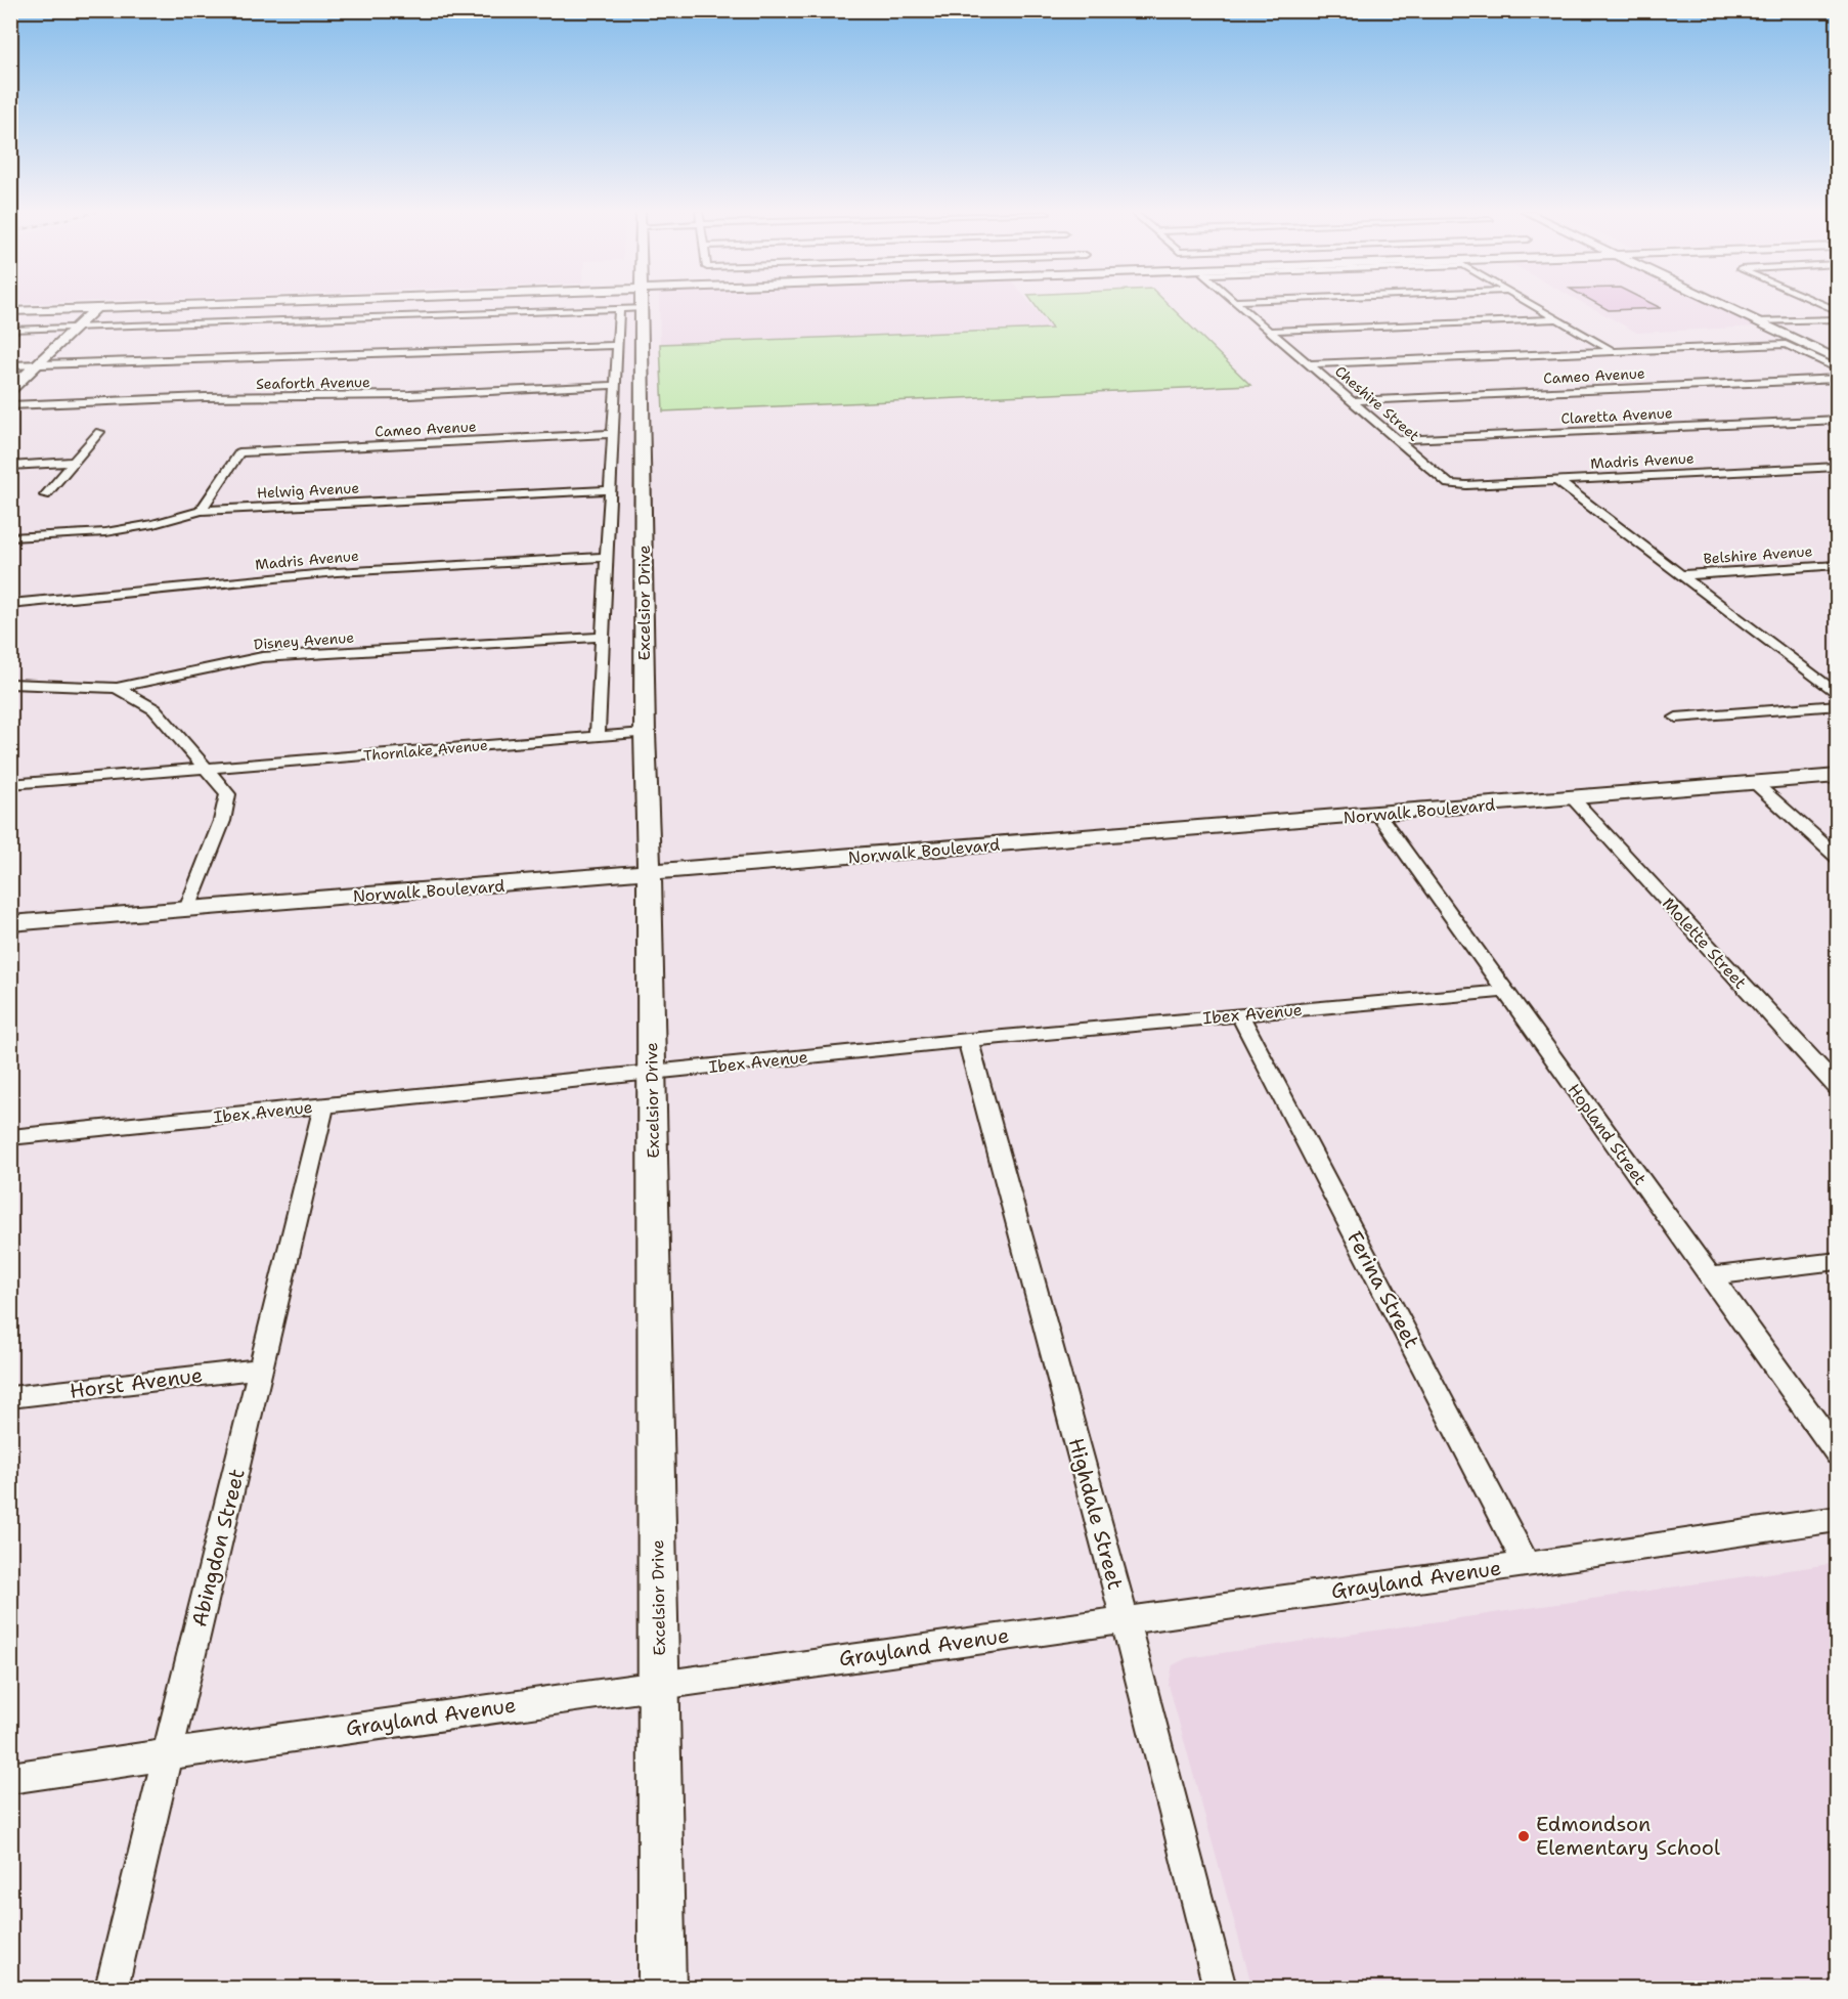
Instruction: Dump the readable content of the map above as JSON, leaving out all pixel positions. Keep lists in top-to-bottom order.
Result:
{
  "streets": {
    "main road": ["Excelsior Drive", "Norwalk Boulevard"],
    "street": [
      "Cameo Avenue",
      "Seaforth Avenue",
      "Cheshire Street",
      "Claretta Avenue",
      "Madris Avenue",
      "Helwig Avenue",
      "Belshire Avenue",
      "Disney Avenue",
      "Thornlake Avenue",
      "Molette Street",
      "Ibex Avenue",
      "Hopland Street",
      "Ferina Street",
      "Horst Avenue",
      "Highdale Street",
      "Abingdon Street",
      "Grayland Avenue"
    ]
  },
  "crossings": [
    ["Cameo Avenue", "Cheshire Street"],
    ["Cameo Avenue", "Helwig Avenue"],
    ["Cheshire Street", "Claretta Avenue"],
    ["Cheshire Street", "Madris Avenue"],
    ["Excelsior Drive", "Thornlake Avenue"],
    ["Excelsior Drive", "Norwalk Boulevard"],
    ["Excelsior Drive", "Ibex Avenue"],
    ["Excelsior Drive", "Grayland Avenue"],
    ["Norwalk Boulevard", "Molette Street"],
    ["Norwalk Boulevard", "Hopland Street"],
    ["Ibex Avenue", "Hopland Street"],
    ["Ibex Avenue", "Ferina Street"],
    ["Ibex Avenue", "Highdale Street"],
    ["Ibex Avenue", "Abingdon Street"],
    ["Ferina Street", "Grayland Avenue"],
    ["Horst Avenue", "Abingdon Street"],
    ["Highdale Street", "Grayland Avenue"],
    ["Abingdon Street", "Grayland Avenue"]
  ],
  "places": ["Edmondson Elementary School"]
}
